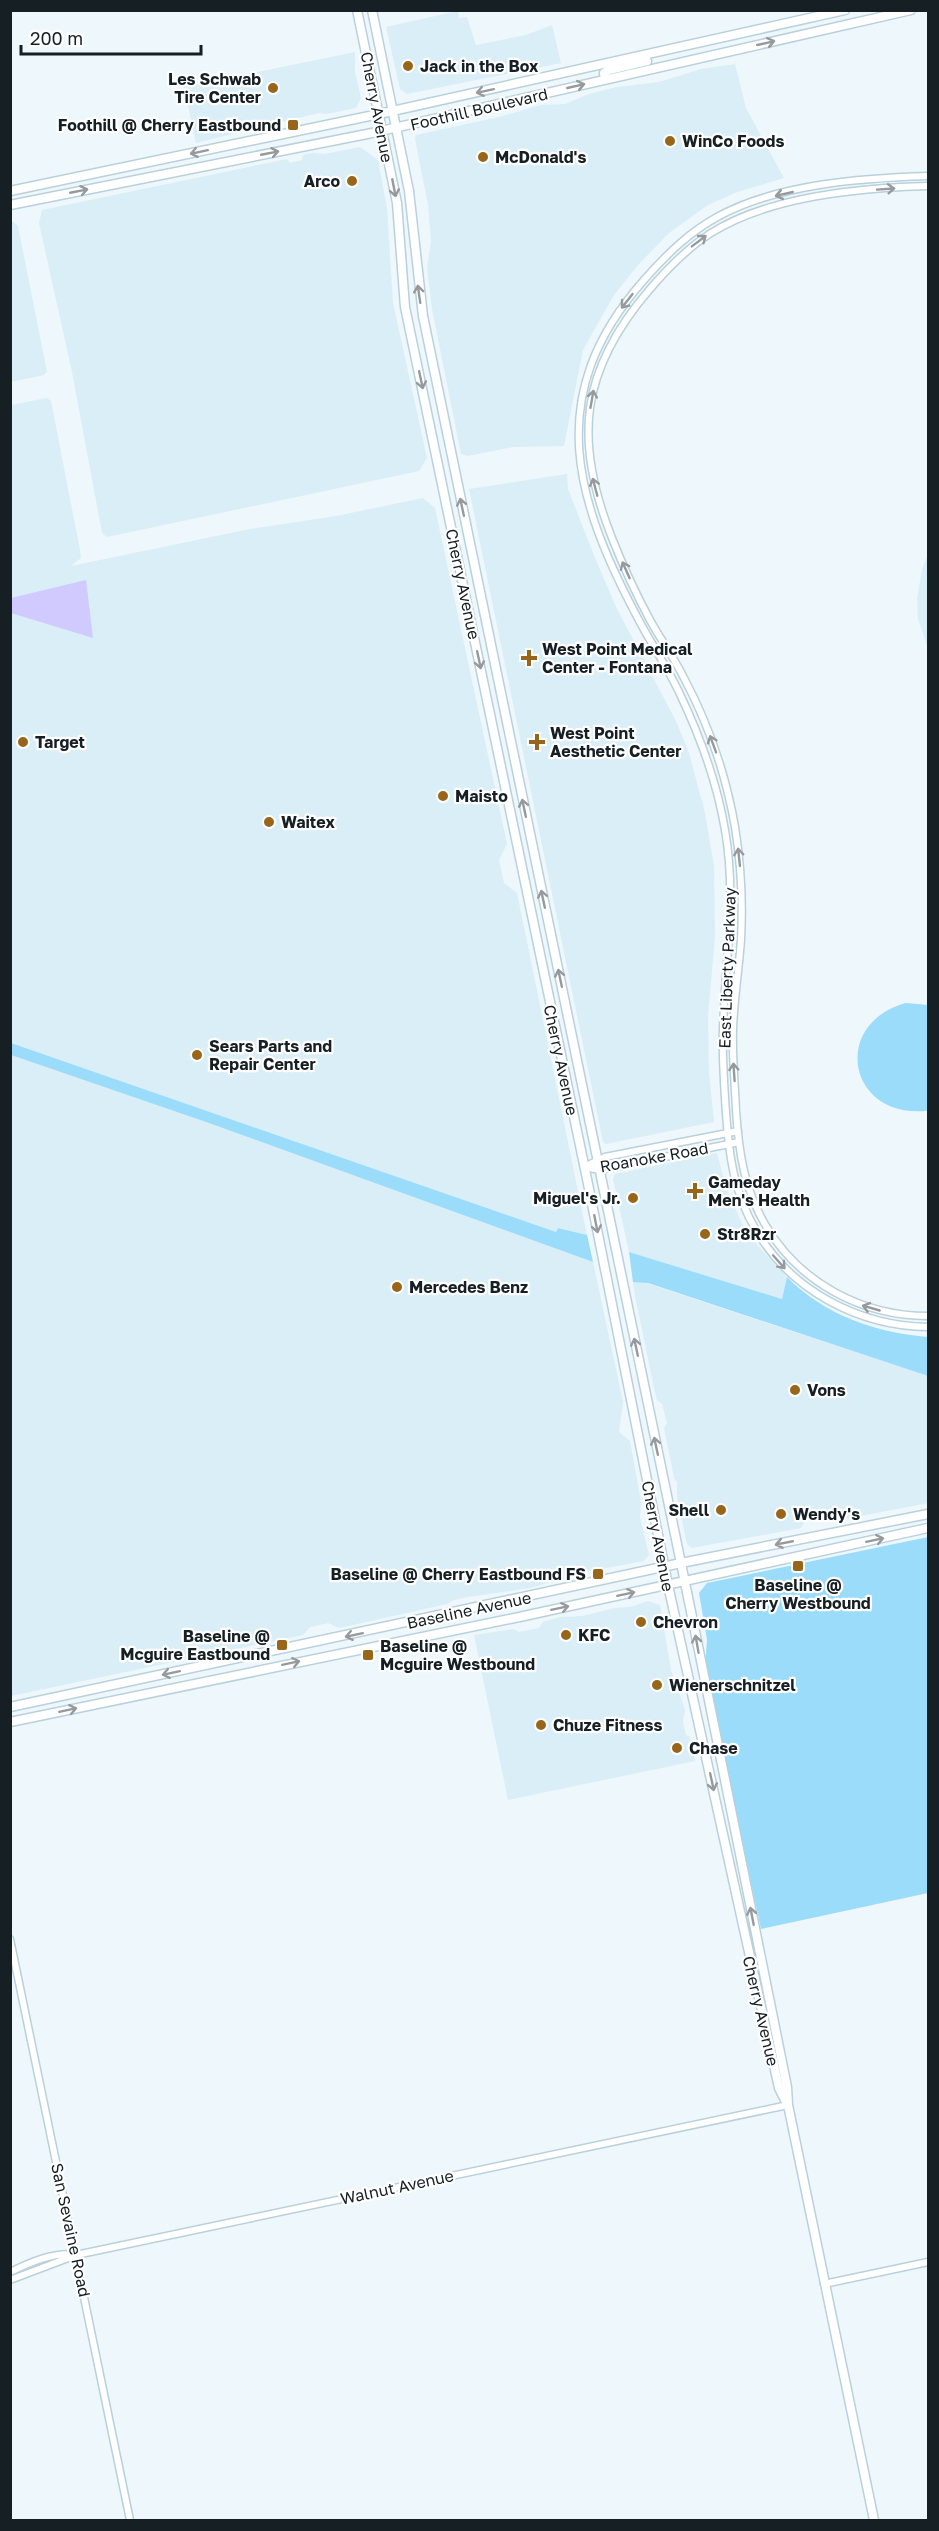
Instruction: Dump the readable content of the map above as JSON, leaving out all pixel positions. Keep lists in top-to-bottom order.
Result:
{
  "streets": {
    "main road": ["Cherry Avenue", "Foothill Boulevard", "Baseline Avenue"],
    "street": [
      "East Liberty Parkway",
      "Roanoke Road",
      "Walnut Avenue",
      "San Sevaine Road"
    ]
  },
  "crossings": [
    ["Cherry Avenue", "Foothill Boulevard"],
    ["Cherry Avenue", "Roanoke Road"],
    ["Cherry Avenue", "Baseline Avenue"],
    ["Cherry Avenue", "Walnut Avenue"],
    ["East Liberty Parkway", "Roanoke Road"],
    ["Walnut Avenue", "San Sevaine Road"]
  ],
  "places": {
    "other": [
      "Jack in the Box",
      "Les Schwab Tire Center",
      "WinCo Foods",
      "McDonald's",
      "Arco",
      "Target",
      "Maisto",
      "Waitex",
      "Sears Parts and Repair Center",
      "Miguel's Jr.",
      "Str8Rzr",
      "Mercedes Benz",
      "Vons",
      "Shell",
      "Wendy's",
      "Chevron",
      "KFC",
      "Wienerschnitzel",
      "Chuze Fitness",
      "Chase"
    ],
    "transit": [
      "Foothill @ Cherry Eastbound",
      "Baseline @ Cherry Westbound",
      "Baseline @ Cherry Eastbound FS",
      "Baseline @ Mcguire Eastbound",
      "Baseline @ Mcguire Westbound"
    ],
    "health": ["West Point Medical Center - Fontana", "West Point Aesthetic Center", "Gameday Men's Health"]
  },
  "scale_bar": "200 m"
}
